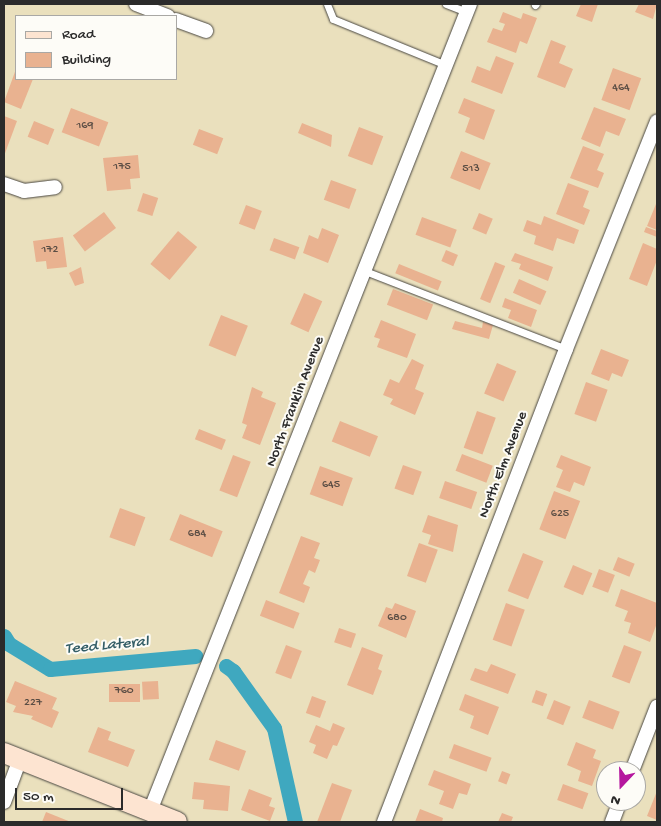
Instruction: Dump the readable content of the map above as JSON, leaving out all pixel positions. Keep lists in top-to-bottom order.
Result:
{
  "streets": {
    "street": ["North Franklin Avenue", "North Elm Avenue"]
  },
  "water": ["Teed Lateral"],
  "house_numbers": [
    "464",
    "169",
    "175",
    "513",
    "172",
    "645",
    "625",
    "684",
    "680",
    "760",
    "227"
  ],
  "legend": ["Road", "Building"],
  "scale_bar": "50 m",
  "north": "bottom"
}
